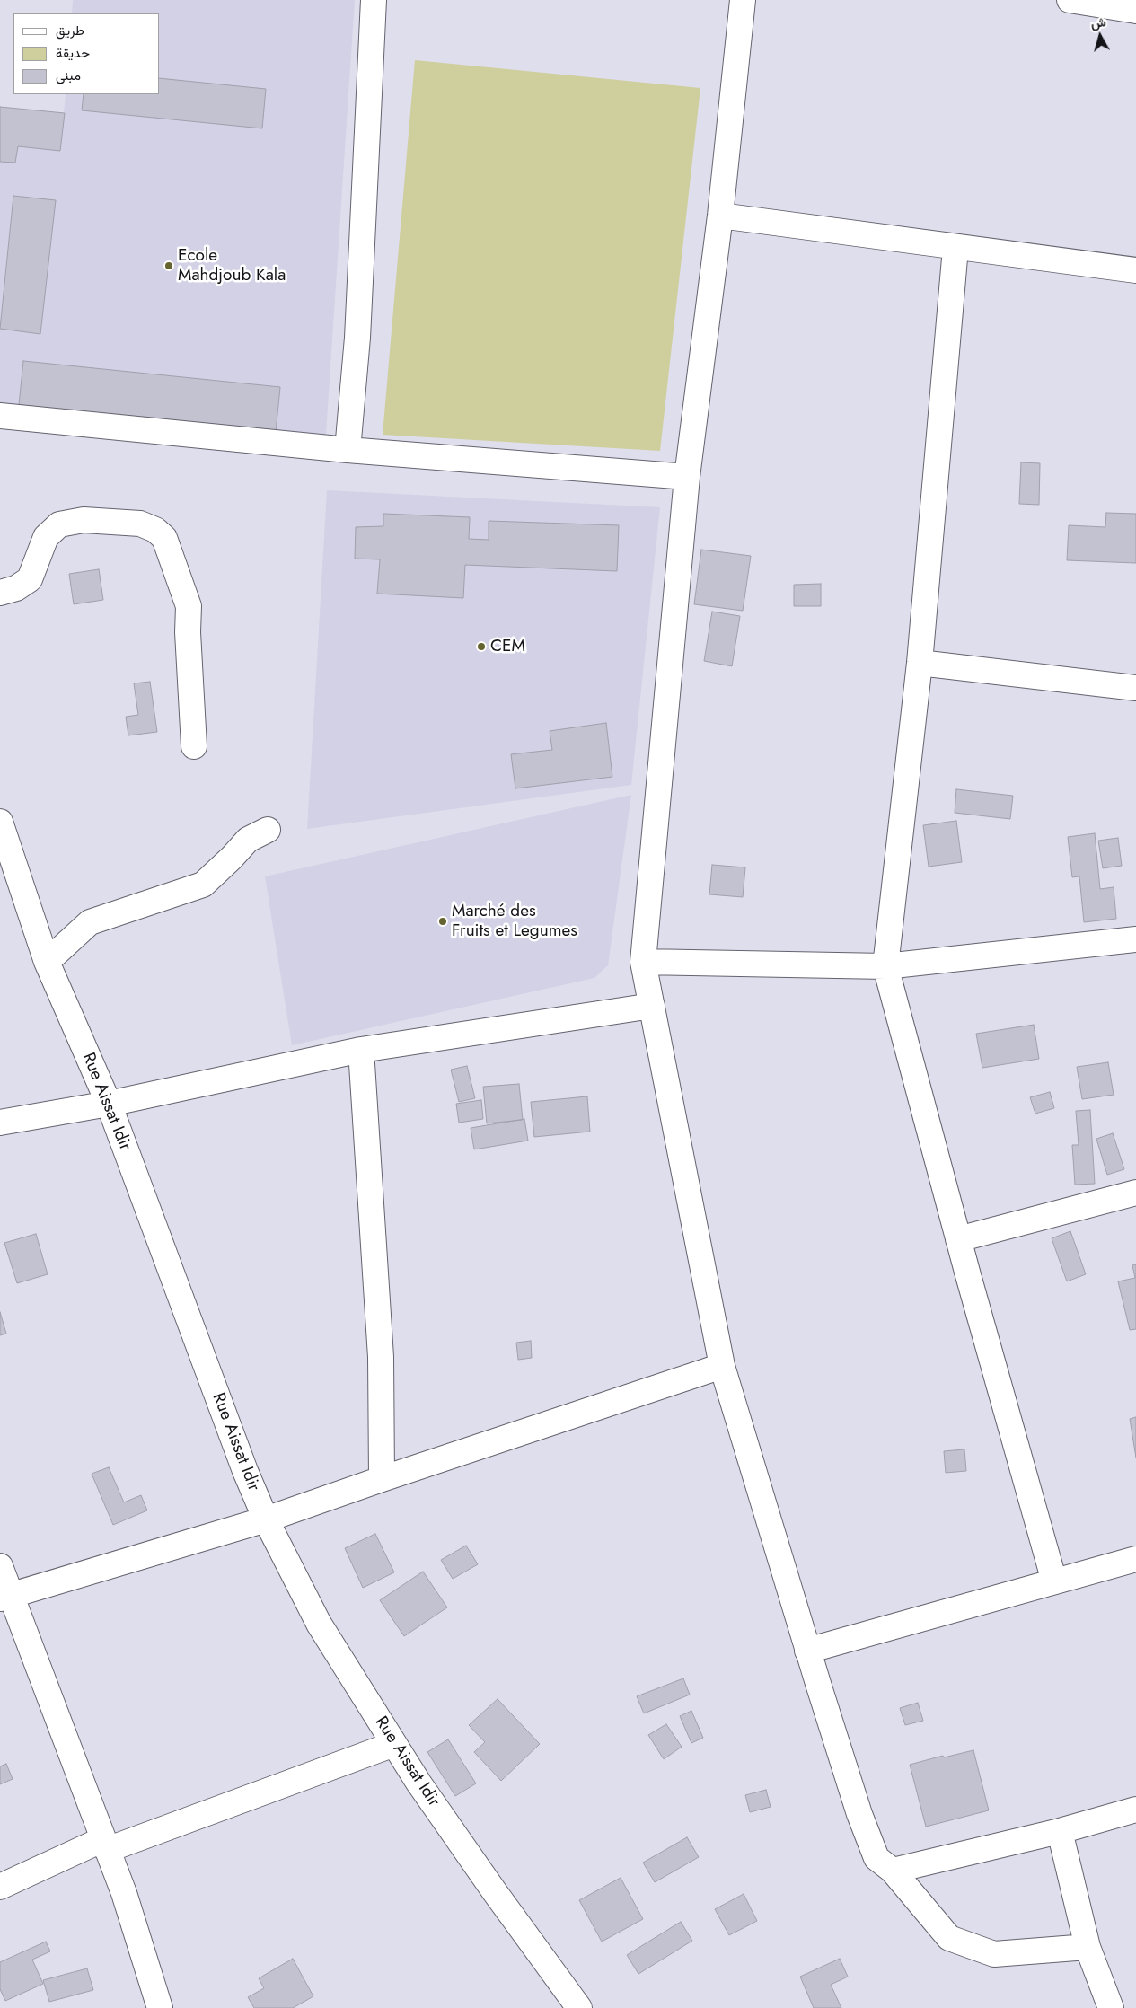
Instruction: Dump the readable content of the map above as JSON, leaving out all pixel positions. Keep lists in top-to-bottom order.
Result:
{
  "streets": {
    "street": ["Rue Aissat Idir"]
  },
  "places": ["Ecole Mahdjoub Kala", "CEM", "Marché des Fruits et Legumes"],
  "legend": ["طريق", "حديقة", "مبنى"],
  "north": "top"
}
